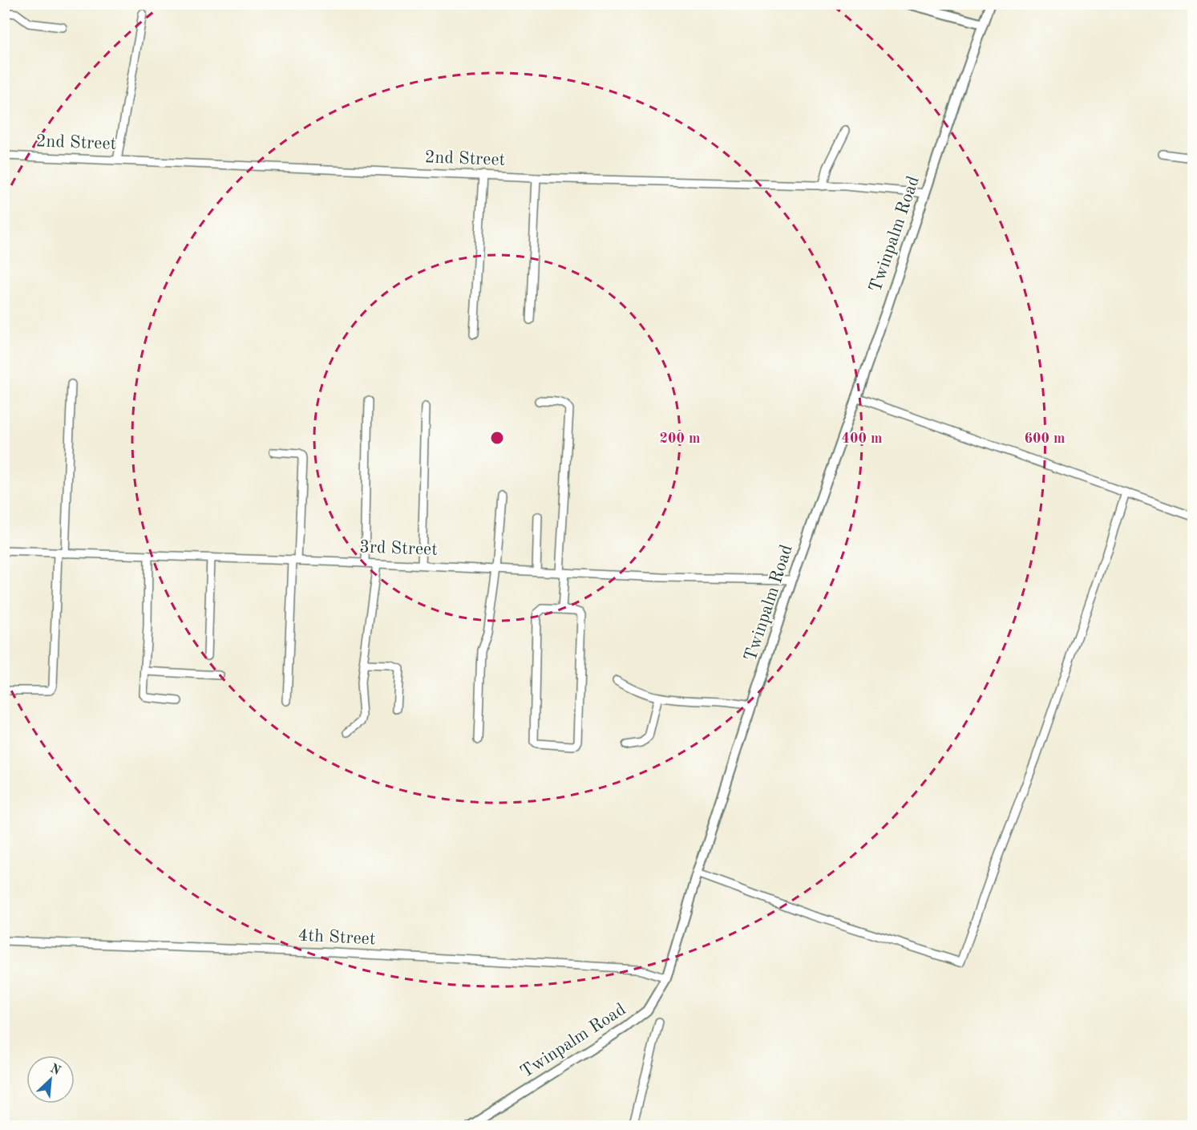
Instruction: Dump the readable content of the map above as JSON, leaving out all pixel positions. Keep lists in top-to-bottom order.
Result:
{
  "streets": {
    "main road": ["Twinpalm Road"],
    "street": ["2nd Street", "3rd Street", "4th Street"]
  },
  "crossings": [
    ["2nd Street", "Twinpalm Road"],
    ["Twinpalm Road", "3rd Street"],
    ["Twinpalm Road", "4th Street"]
  ],
  "north": "top right",
  "rings": ["200 m", "400 m", "600 m"]
}
